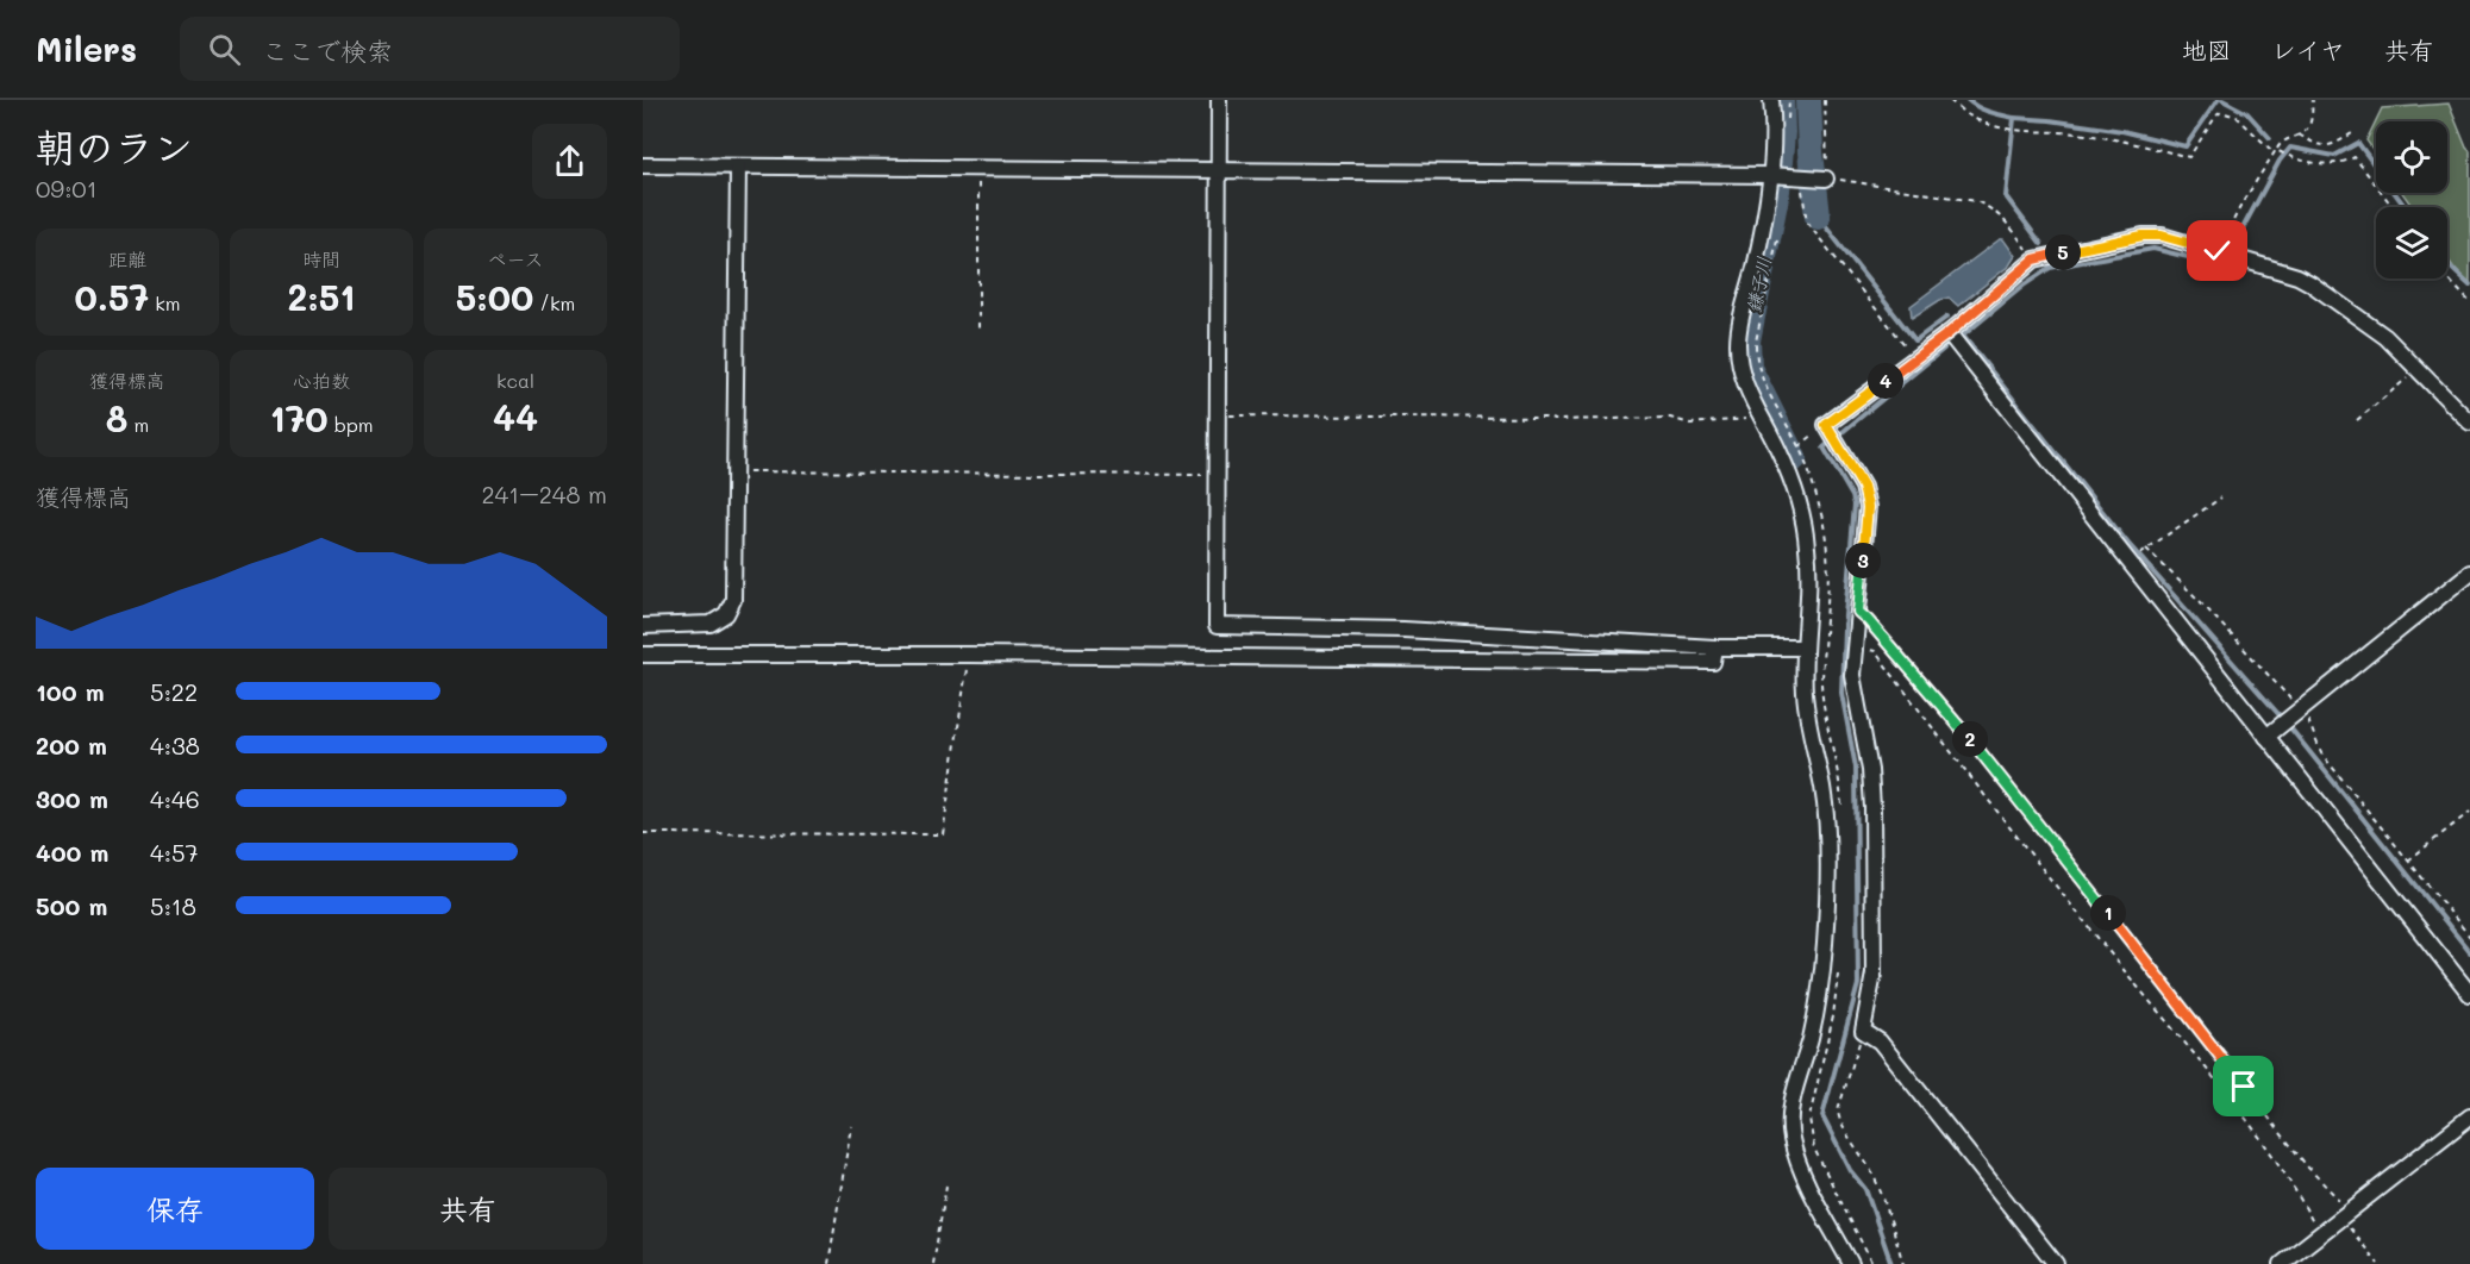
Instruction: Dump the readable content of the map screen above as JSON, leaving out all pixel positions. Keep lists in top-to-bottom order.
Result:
{
  "water": ["鎌子川"],
  "page": {
    "header": "Milers",
    "search": "ここで検索",
    "nav": ["地図", "レイヤ", "共有"],
    "heading": ["朝のラン", "09:01"],
    "stats": [
      ["距離", "0.57 km"],
      ["時間", "2:51"],
      ["ペース", "5:00 /km"],
      ["獲得標高", "8 m"],
      ["心拍数", "170 bpm"],
      ["kcal", "44"]
    ],
    "pins": [
      "5",
      "4",
      "3",
      "2",
      "1"
    ],
    "chart": ["獲得標高", "241–248 m"],
    "list": [
      {
        "name": "100 m",
        "note": "5:22"
      },
      {
        "name": "200 m",
        "note": "4:38"
      },
      {
        "name": "300 m",
        "note": "4:46"
      },
      {
        "name": "400 m",
        "note": "4:57"
      },
      {
        "name": "500 m",
        "note": "5:18"
      }
    ],
    "buttons": ["保存", "共有"]
  }
}
